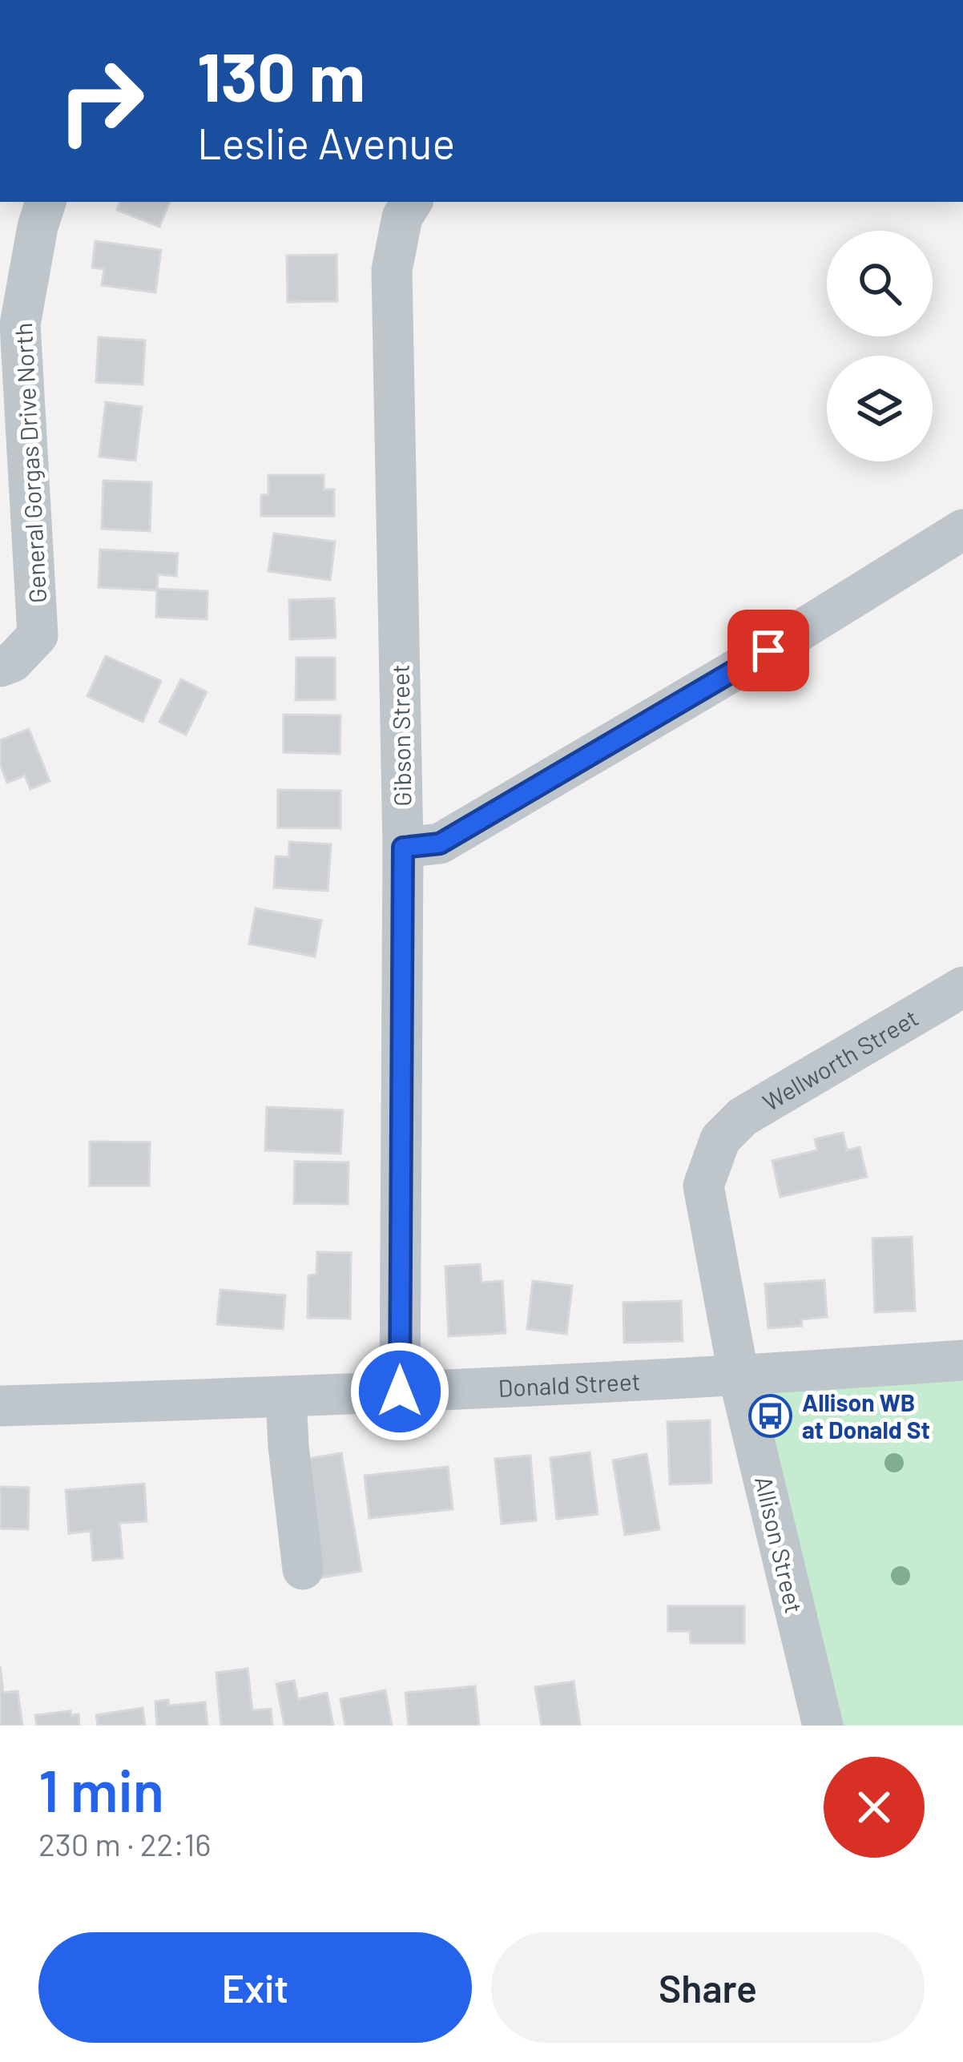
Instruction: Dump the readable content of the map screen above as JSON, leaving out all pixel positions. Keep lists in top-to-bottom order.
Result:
{
  "streets": {
    "street": [
      "General Gorgas Drive North",
      "Gibson Street",
      "Wellworth Street",
      "Donald Street",
      "Allison Street"
    ]
  },
  "crossings": [
    ["Gibson Street", "Donald Street"],
    ["Wellworth Street", "Allison Street"],
    ["Donald Street", "Allison Street"]
  ],
  "places": {
    "bus stop": ["Allison WB at Donald St"]
  },
  "page": {
    "turn": ["130 m", "Leslie Avenue"],
    "heading": ["1 min", "230 m · 22:16"],
    "buttons": ["Exit", "Share"]
  }
}
